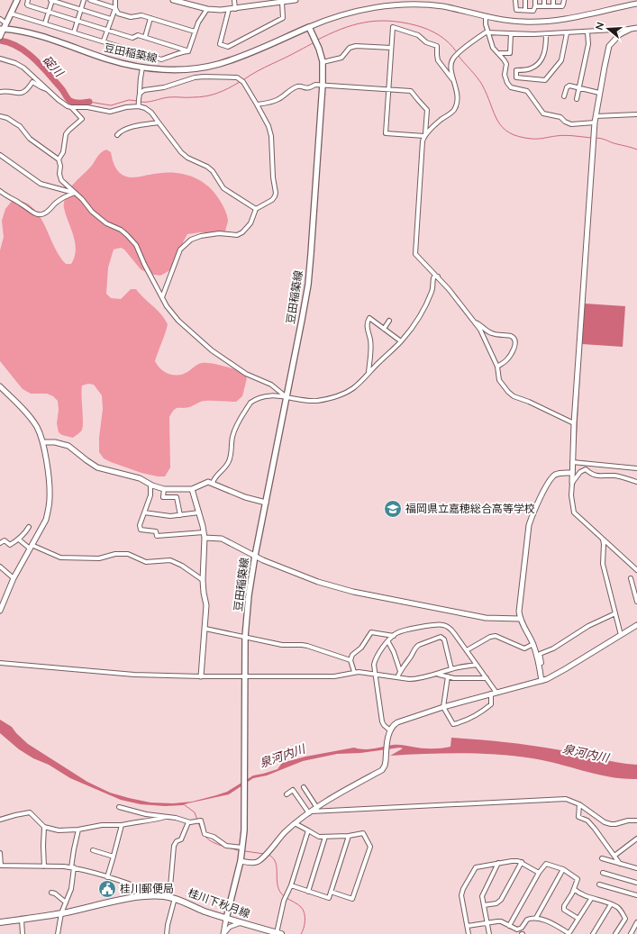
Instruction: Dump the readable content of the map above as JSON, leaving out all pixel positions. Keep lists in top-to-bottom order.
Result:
{
  "streets": {
    "main road": ["豆田稲築線", "桂川下秋月線"]
  },
  "crossings": [
    ["豆田稲築線", "桂川下秋月線"]
  ],
  "water": ["碇川", "泉河内川"],
  "places": {
    "school or university": ["福岡県立嘉穂総合高等学校"],
    "public building": ["桂川郵便局"]
  },
  "north": "left"
}
